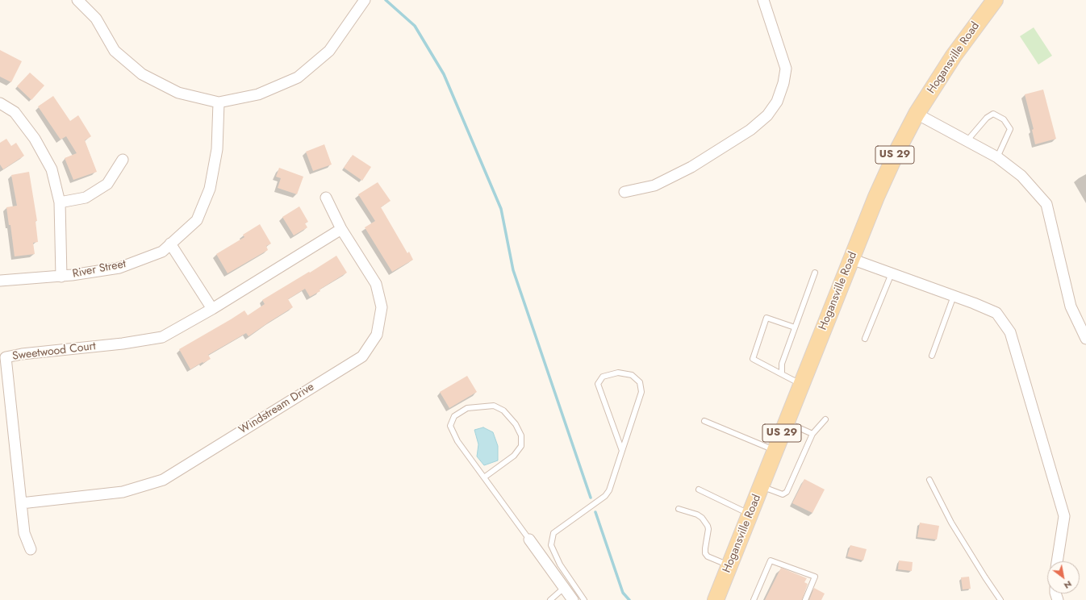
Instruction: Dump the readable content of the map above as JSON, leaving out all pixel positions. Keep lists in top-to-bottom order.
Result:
{
  "streets": {
    "main road": ["Hogansville Road", "US 29"],
    "street": ["River Street", "Sweetwood Court", "Windstream Drive"]
  },
  "crossings": [
    ["Sweetwood Court", "Windstream Drive"]
  ],
  "north": "bottom right"
}
